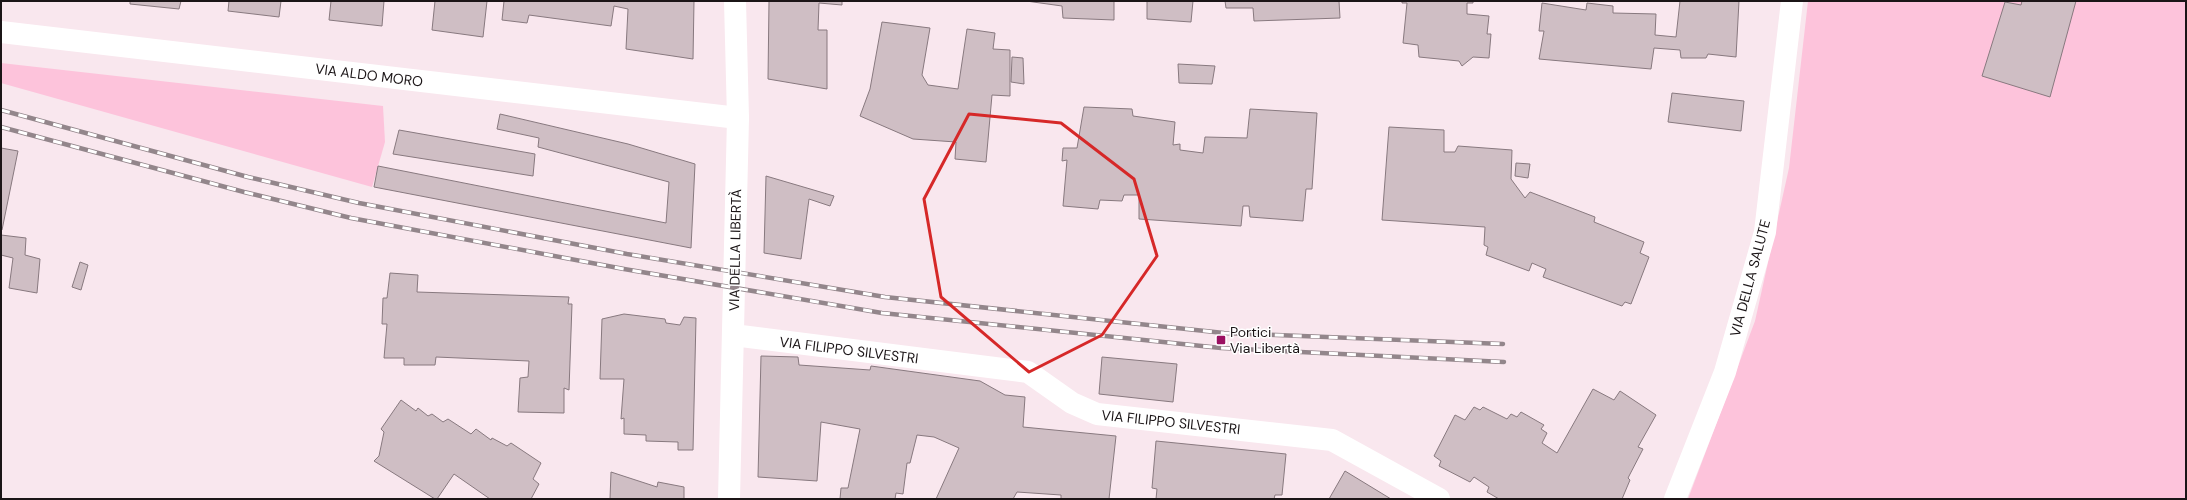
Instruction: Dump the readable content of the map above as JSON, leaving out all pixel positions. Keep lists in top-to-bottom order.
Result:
{
  "streets": {
    "street": [
      "VIA ALDO MORO",
      "VIA DELLA LIBERTÀ",
      "VIA DELLA SALUTE",
      "VIA FILIPPO SILVESTRI"
    ]
  },
  "crossings": [
    ["VIA ALDO MORO", "VIA DELLA LIBERTÀ"],
    ["VIA DELLA LIBERTÀ", "VIA FILIPPO SILVESTRI"]
  ],
  "places": {
    "transit": ["Portici Via Libertà"]
  }
}
